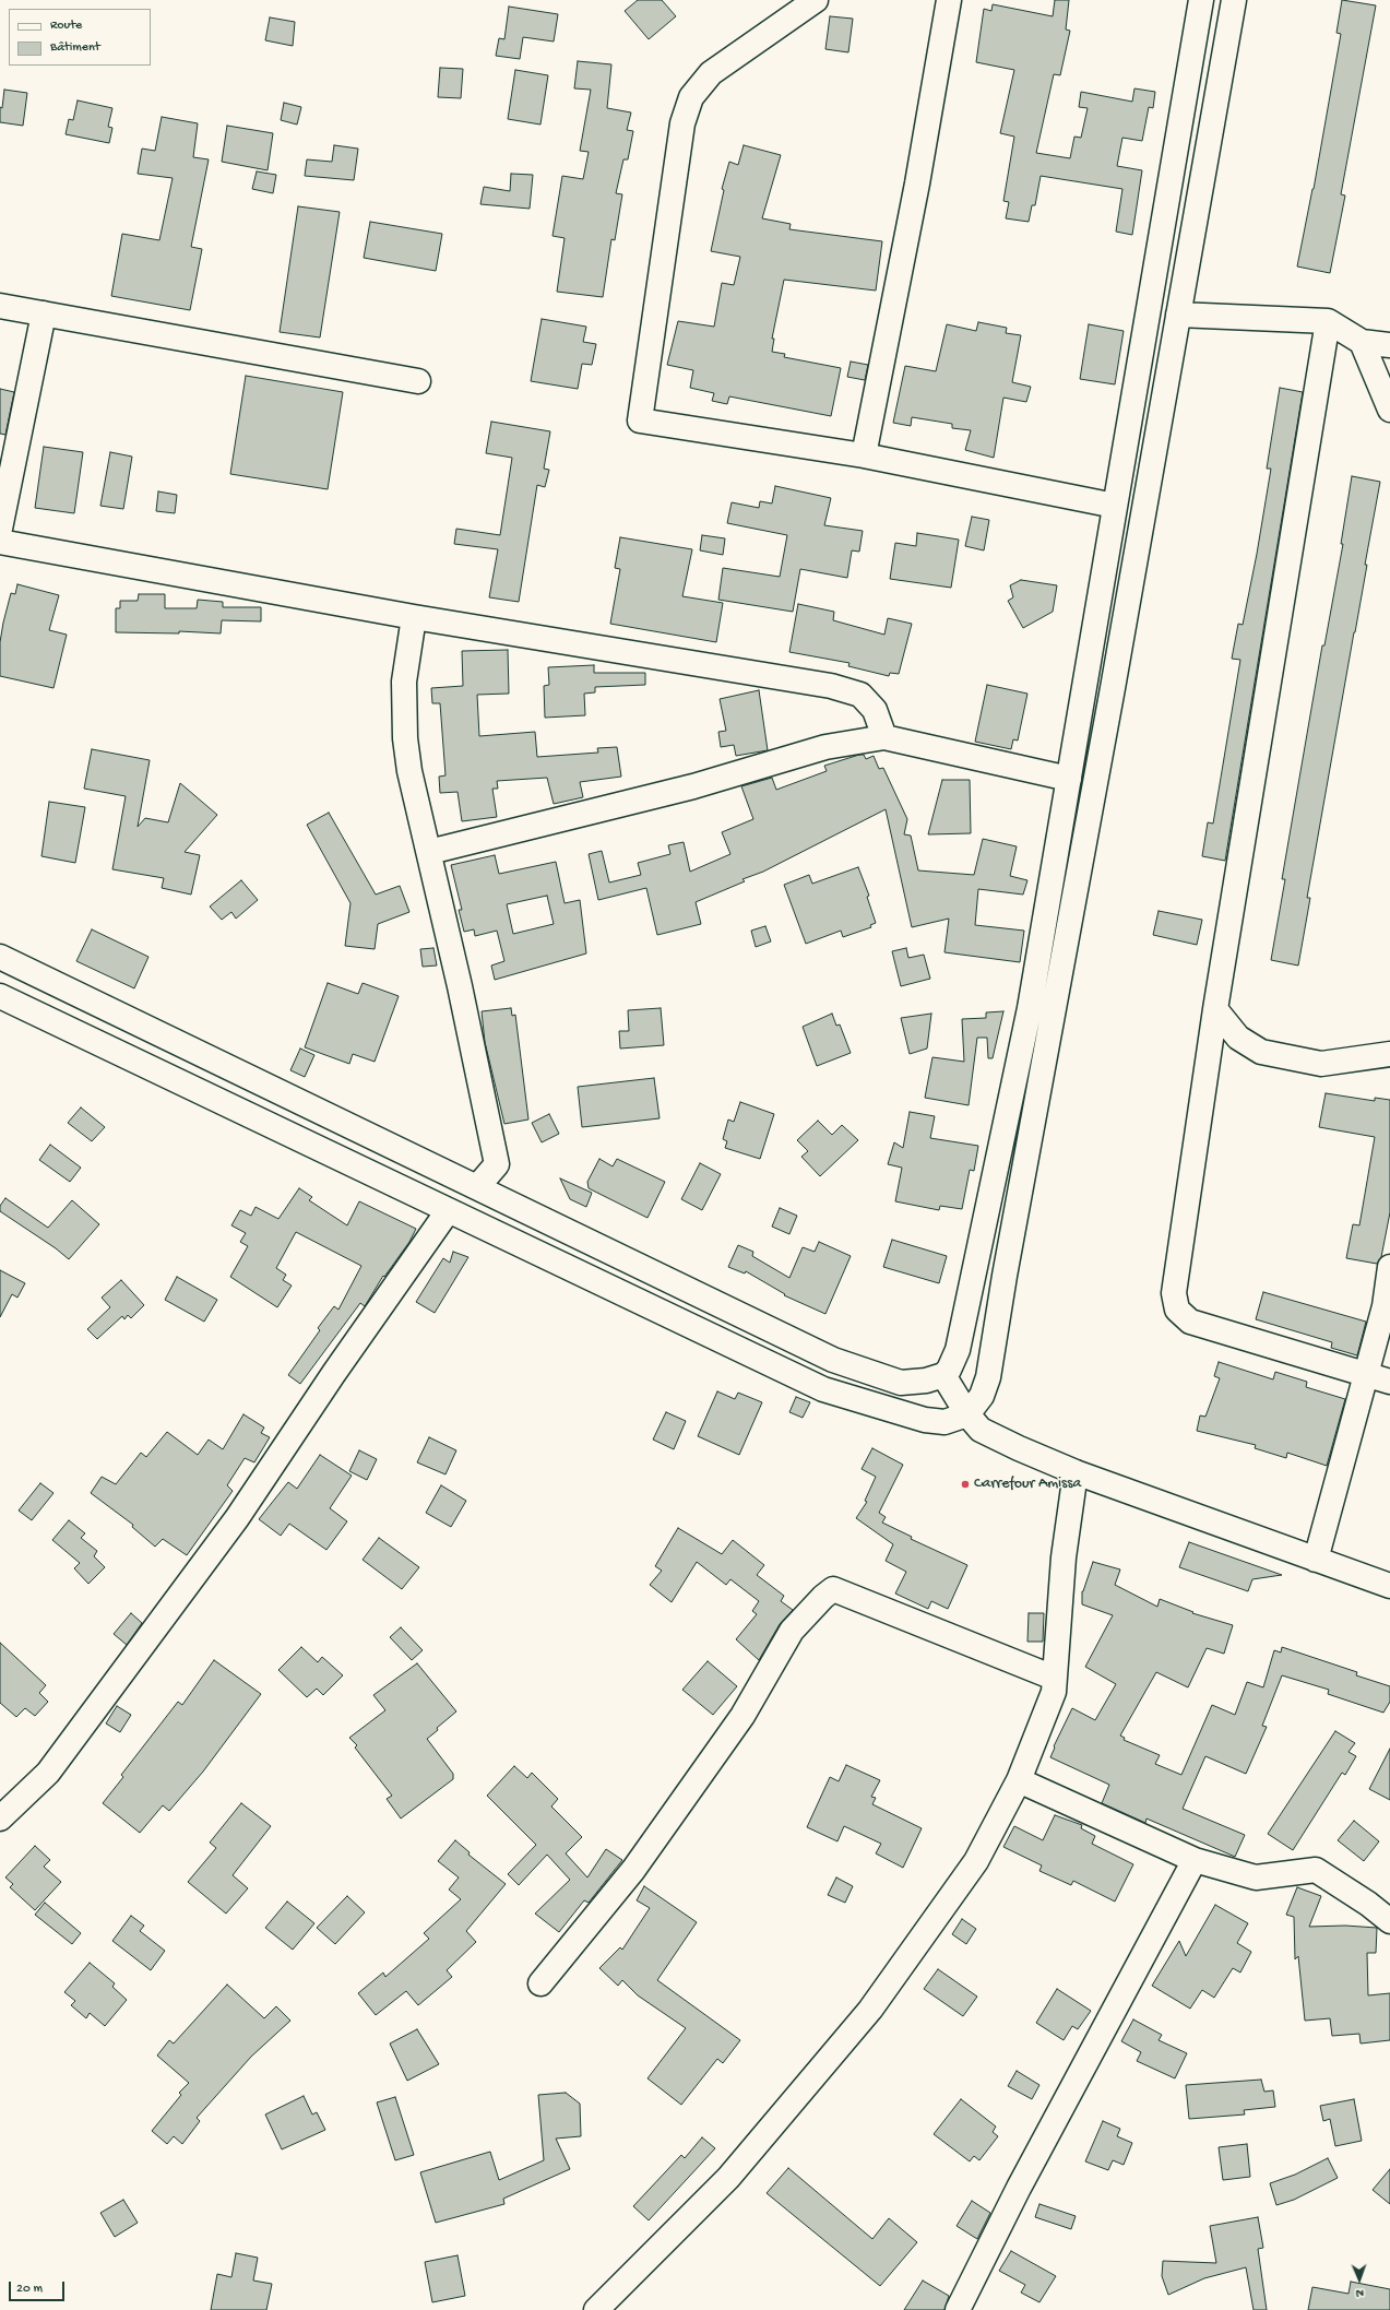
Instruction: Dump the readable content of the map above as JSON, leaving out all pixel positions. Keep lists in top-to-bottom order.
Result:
{
  "places": ["Carrefour Amissa"],
  "legend": ["Route", "Bâtiment"],
  "scale_bar": "20 m",
  "north": "bottom"
}
